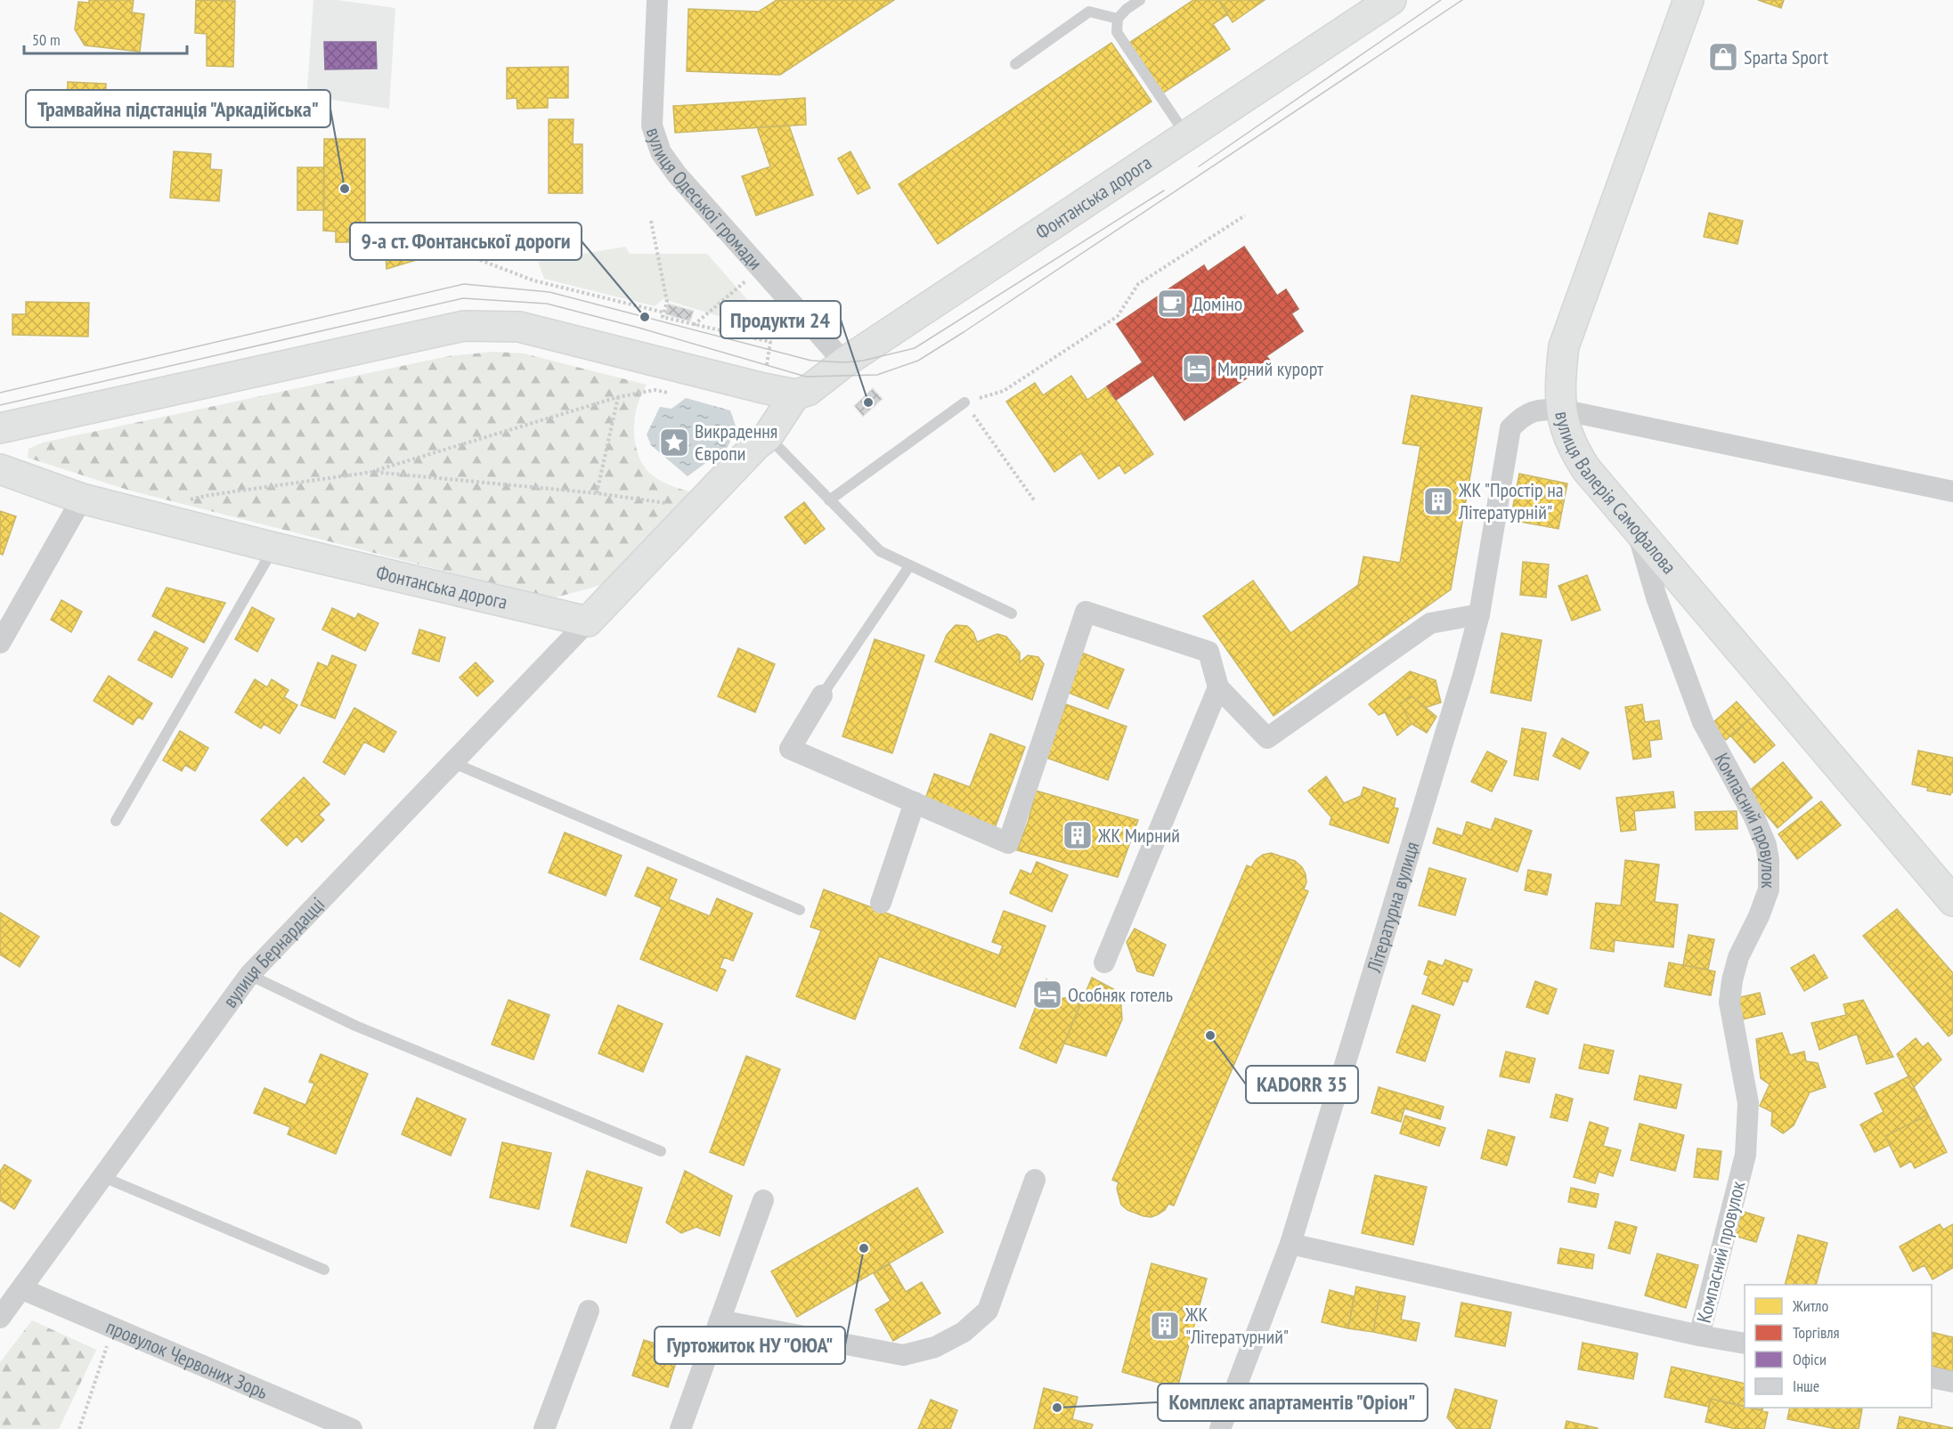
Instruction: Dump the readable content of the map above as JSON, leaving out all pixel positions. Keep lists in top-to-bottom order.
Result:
{
  "streets": {
    "main road": ["Фонтанська дорога", "вулиця Валерія Самофалова"],
    "street": [
      "вулиця Одеської громади",
      "Компасний провулок",
      "Літературна вулиця",
      "вулиця Бернардацці",
      "провулок Червоних Зорь"
    ]
  },
  "crossings": [
    ["вулиця Одеської громади", "Фонтанська дорога"],
    ["Фонтанська дорога", "вулиця Бернардацці"],
    ["вулиця Валерія Самофалова", "Компасний провулок"],
    ["вулиця Валерія Самофалова", "Літературна вулиця"],
    ["Компасний провулок", "Літературна вулиця"],
    ["вулиця Бернардацці", "провулок Червоних Зорь"]
  ],
  "places": {
    "shop": ["Sparta Sport"],
    "other": [
      "Трамвайна підстанція \"Аркадійська\"",
      "9-а ст. Фонтанської дороги",
      "Продукти 24",
      "KADORR 35",
      "Гуртожиток НУ \"ОЮА\"",
      "Комплекс апартаментів \"Оріон\""
    ],
    "cafe": ["Доміно"],
    "hotel": ["Мирний курорт", "Особняк готель"],
    "place": ["Викрадення Європи"],
    "building": ["ЖК \"Простір на Літературній\"", "ЖК Мирний", "ЖК \"Літературний\""]
  },
  "legend": [
    "Житло",
    "Торгівля",
    "Офіси",
    "Інше"
  ],
  "scale_bar": "50 m"
}
